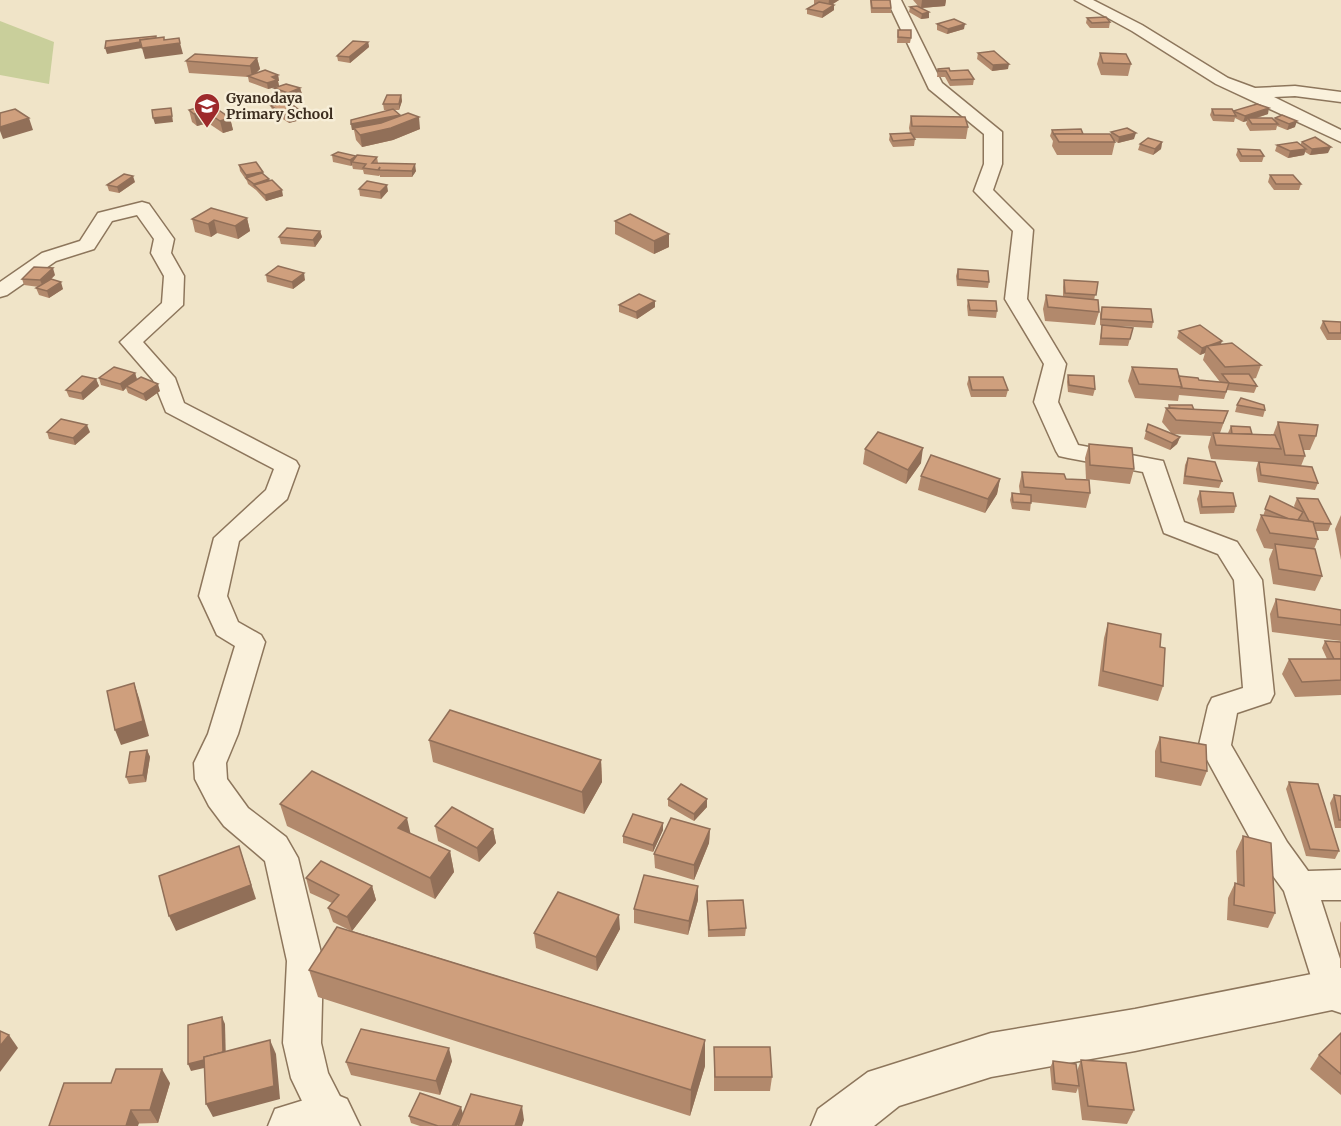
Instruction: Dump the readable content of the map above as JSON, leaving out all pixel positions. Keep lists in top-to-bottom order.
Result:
{
  "places": {
    "school or university": ["Gyanodaya Primary School"]
  }
}
